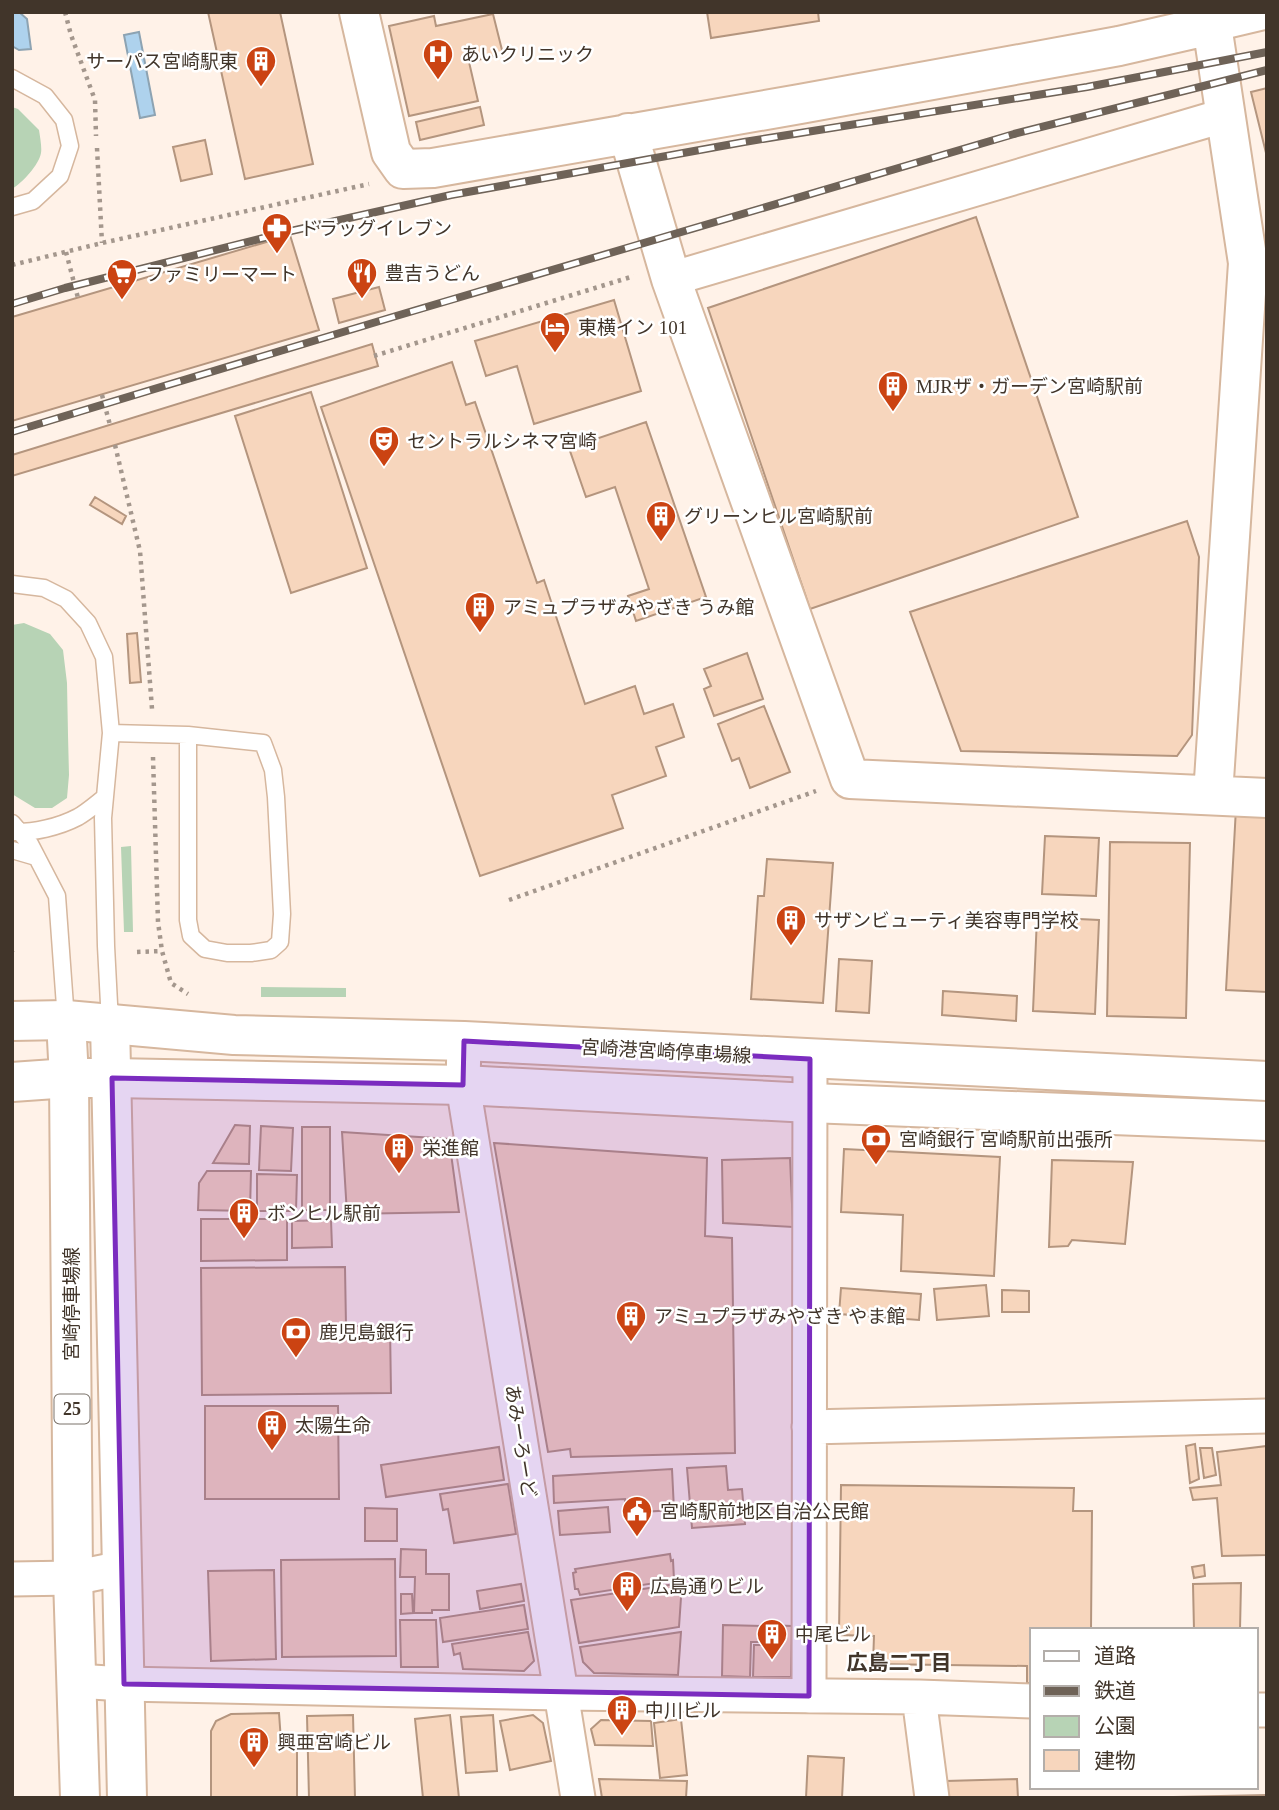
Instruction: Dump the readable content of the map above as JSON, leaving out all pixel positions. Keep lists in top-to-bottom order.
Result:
{
  "streets": {
    "main road": ["宮崎港宮崎停車場線", "宮崎停車場線", "25"],
    "street": ["あみーろーど"]
  },
  "crossings": [
    ["宮崎港宮崎停車場線", "宮崎停車場線"],
    ["宮崎港宮崎停車場線", "あみーろーど"]
  ],
  "districts": ["広島二丁目"],
  "places": {
    "hospital": ["あいクリニック"],
    "building": [
      "サーパス宮崎駅東",
      "MJRザ・ガーデン宮崎駅前",
      "グリーンヒル宮崎駅前",
      "アミュプラザみやざき うみ館",
      "サザンビューティ美容専門学校",
      "栄進館",
      "ボンヒル駅前",
      "アミュプラザみやざき やま館",
      "太陽生命",
      "広島通りビル",
      "中尾ビル",
      "中川ビル",
      "興亜宮崎ビル"
    ],
    "pharmacy": ["ドラッグイレブン"],
    "restaurant": ["豊吉うどん"],
    "supermarket": ["ファミリーマート"],
    "hotel": ["東横イン 101"],
    "theatre": ["セントラルシネマ宮崎"],
    "bank": ["宮崎銀行 宮崎駅前出張所", "鹿児島銀行"],
    "public building": ["宮崎駅前地区自治公民館"]
  },
  "legend": [
    "道路",
    "鉄道",
    "公園",
    "建物"
  ]
}
